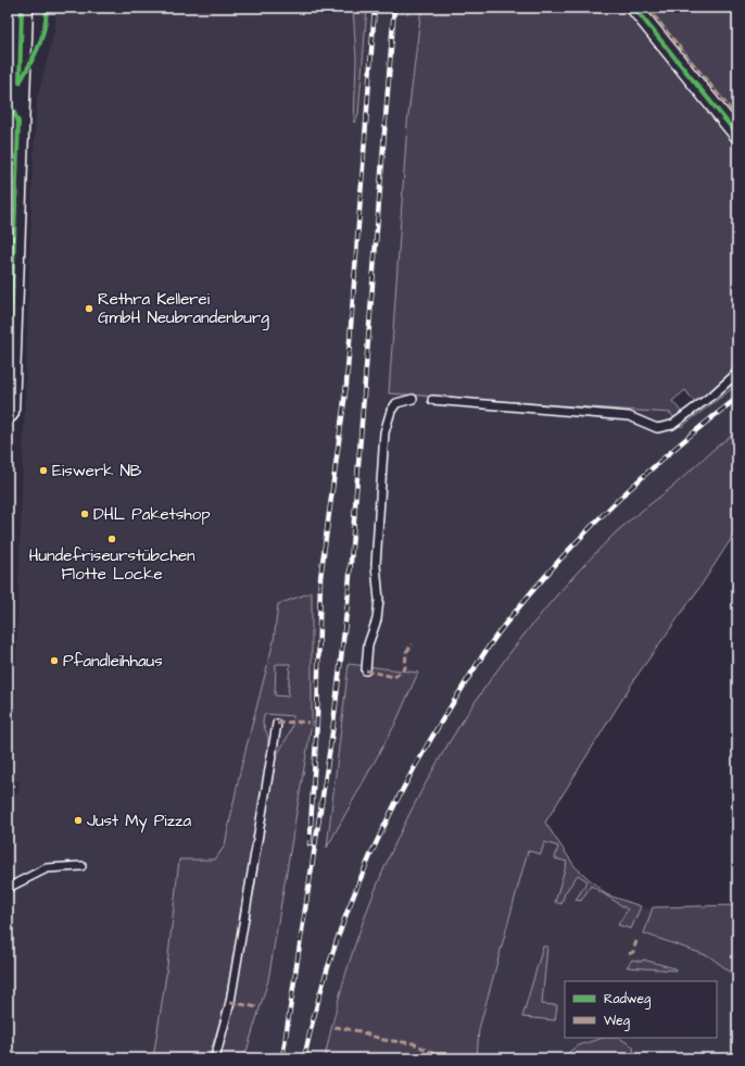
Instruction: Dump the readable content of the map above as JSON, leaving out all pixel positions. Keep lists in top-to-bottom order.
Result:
{
  "places": [
    "Rethra Kellerei GmbH Neubrandenburg",
    "Eiswerk NB",
    "DHL Paketshop",
    "Hundefriseurstübchen Flotte Locke",
    "Pfandleihhaus",
    "Just My Pizza"
  ],
  "legend": ["Radweg", "Weg"]
}
